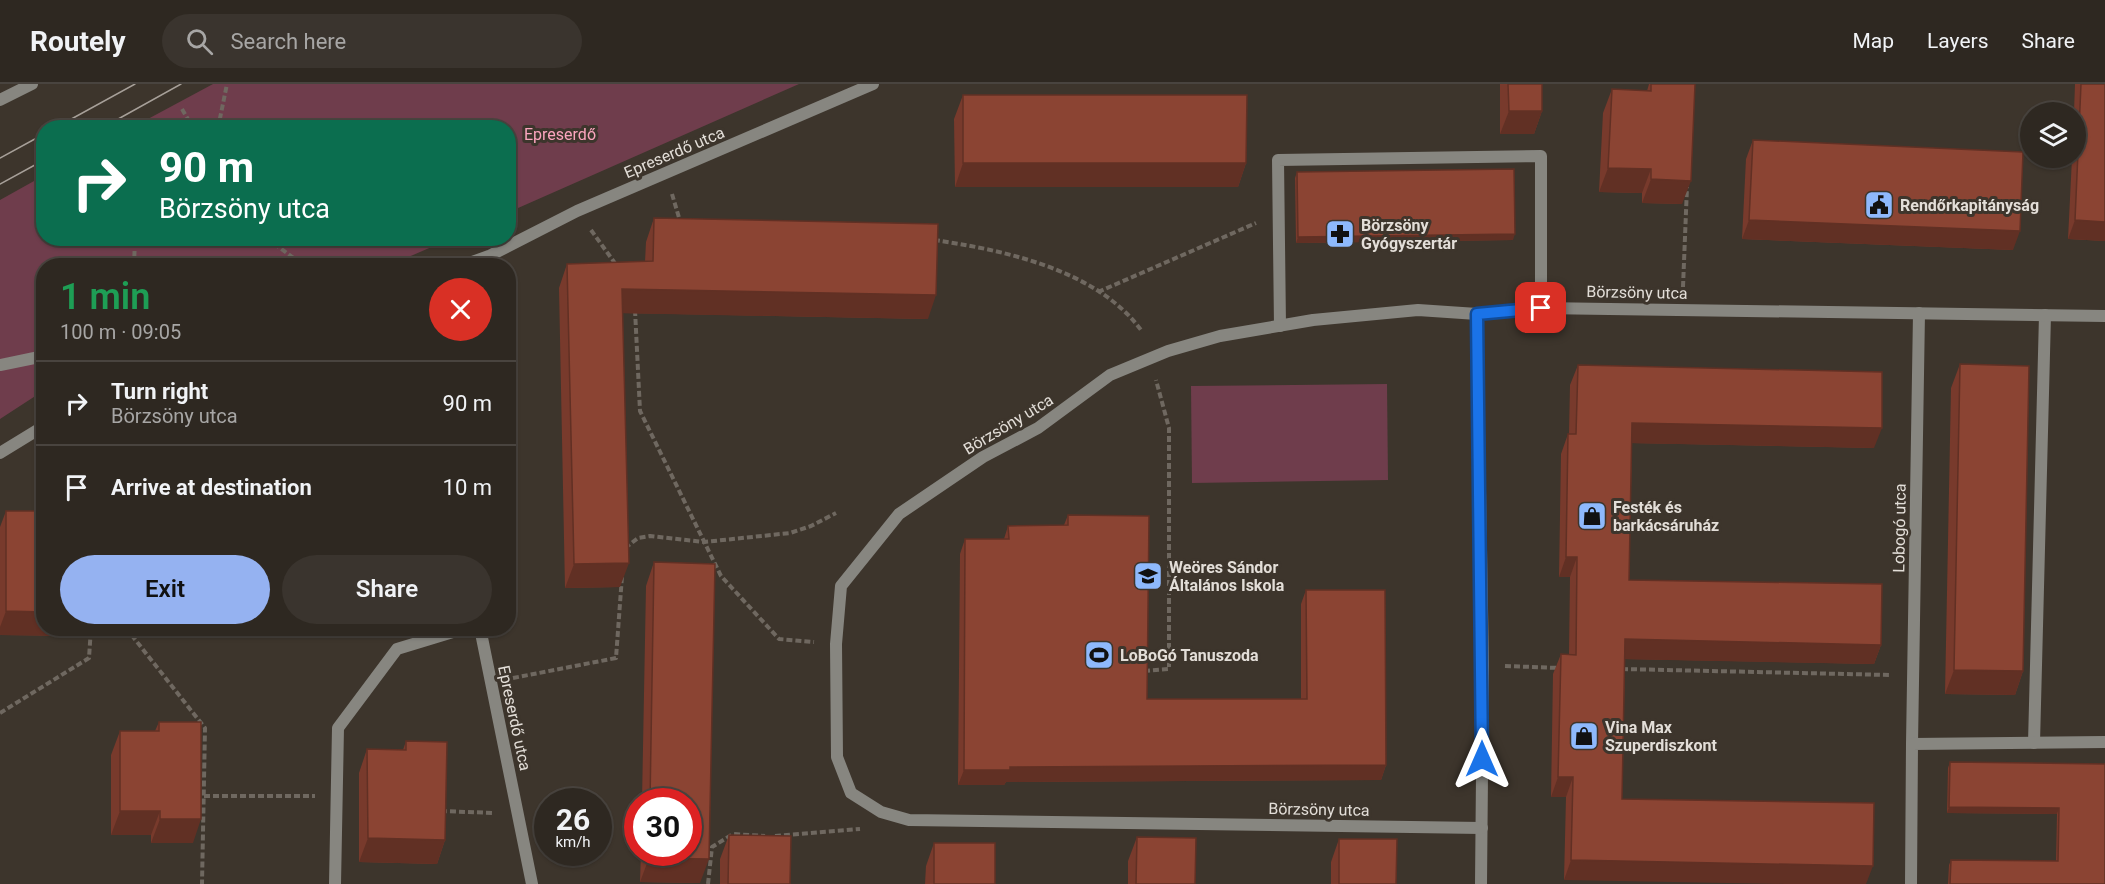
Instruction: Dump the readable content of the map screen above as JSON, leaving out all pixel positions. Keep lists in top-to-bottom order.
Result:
{
  "streets": {
    "street": ["Epreserdő utca", "Börzsöny utca", "Lobogó utca"]
  },
  "crossings": [
    ["Börzsöny utca", "Lobogó utca"]
  ],
  "parks": ["Epreserdő"],
  "places": {
    "public building": ["Rendőrkapitányság"],
    "pharmacy": ["Börzsöny Gyógyszertár"],
    "shop": ["Festék és barkácsáruház", "Vina Max Szuperdiszkont"],
    "school or university": ["Weöres Sándor Általános Iskola"],
    "sports": ["LoBoGó Tanuszoda"]
  },
  "page": {
    "header": "Routely",
    "search": "Search here",
    "nav": ["Map", "Layers", "Share"],
    "turn": ["90 m", "Börzsöny utca"],
    "heading": ["1 min", "100 m · 09:05"],
    "list": [
      {
        "name": "Turn right",
        "note": "Börzsöny utca",
        "value": "90 m"
      },
      {
        "name": "Arrive at destination",
        "value": "10 m"
      }
    ],
    "buttons": ["Exit", "Share"],
    "speed": "26 km/h",
    "limit": "30"
  }
}
